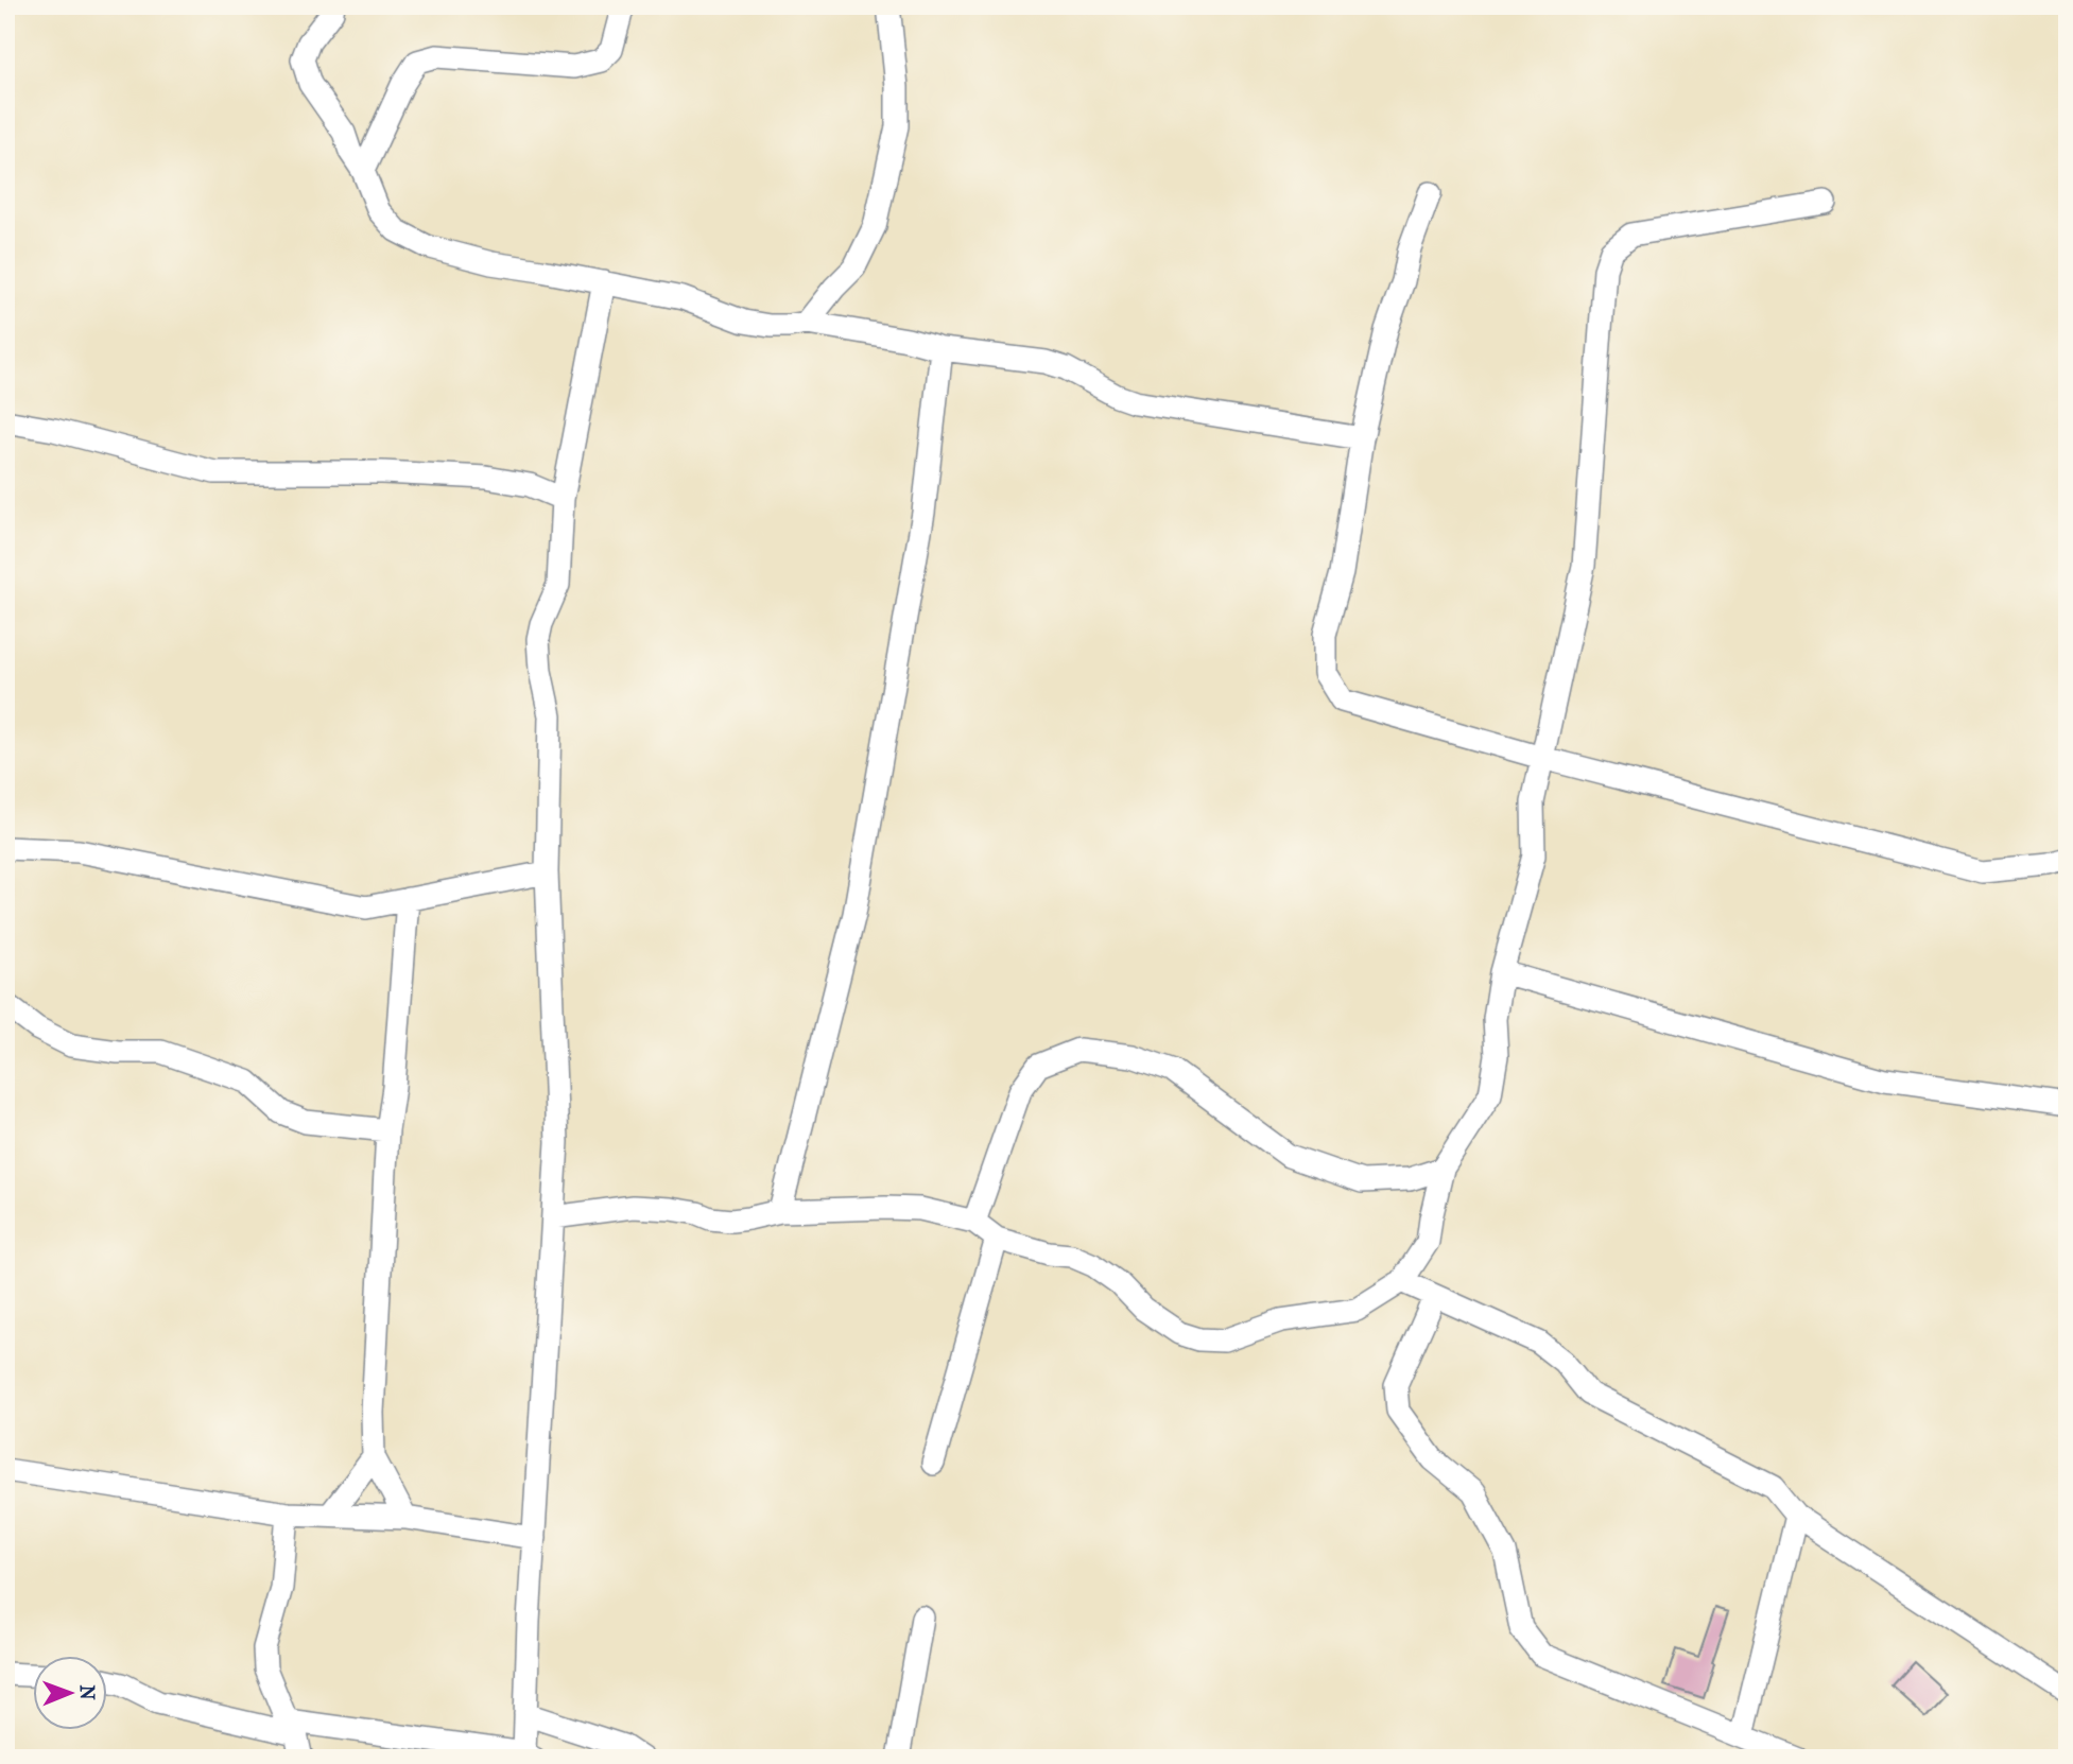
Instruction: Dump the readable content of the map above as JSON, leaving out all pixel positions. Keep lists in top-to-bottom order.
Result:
{
  "north": "right"
}
